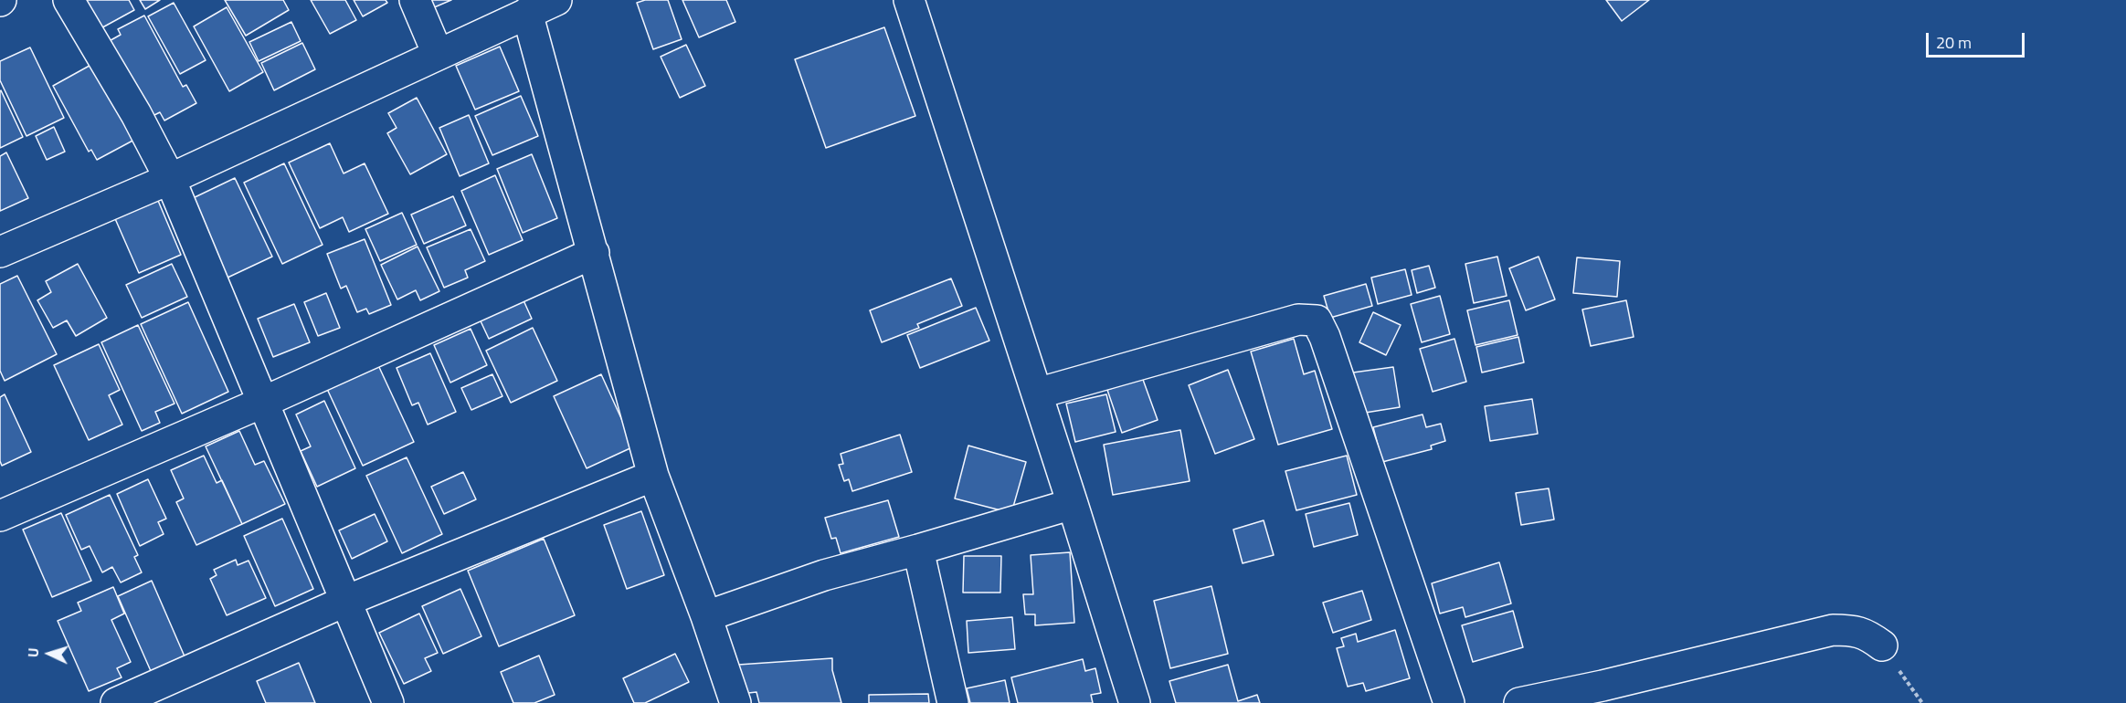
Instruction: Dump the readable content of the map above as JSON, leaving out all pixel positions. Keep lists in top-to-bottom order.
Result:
{
  "scale_bar": "20 m",
  "north": "left"
}
